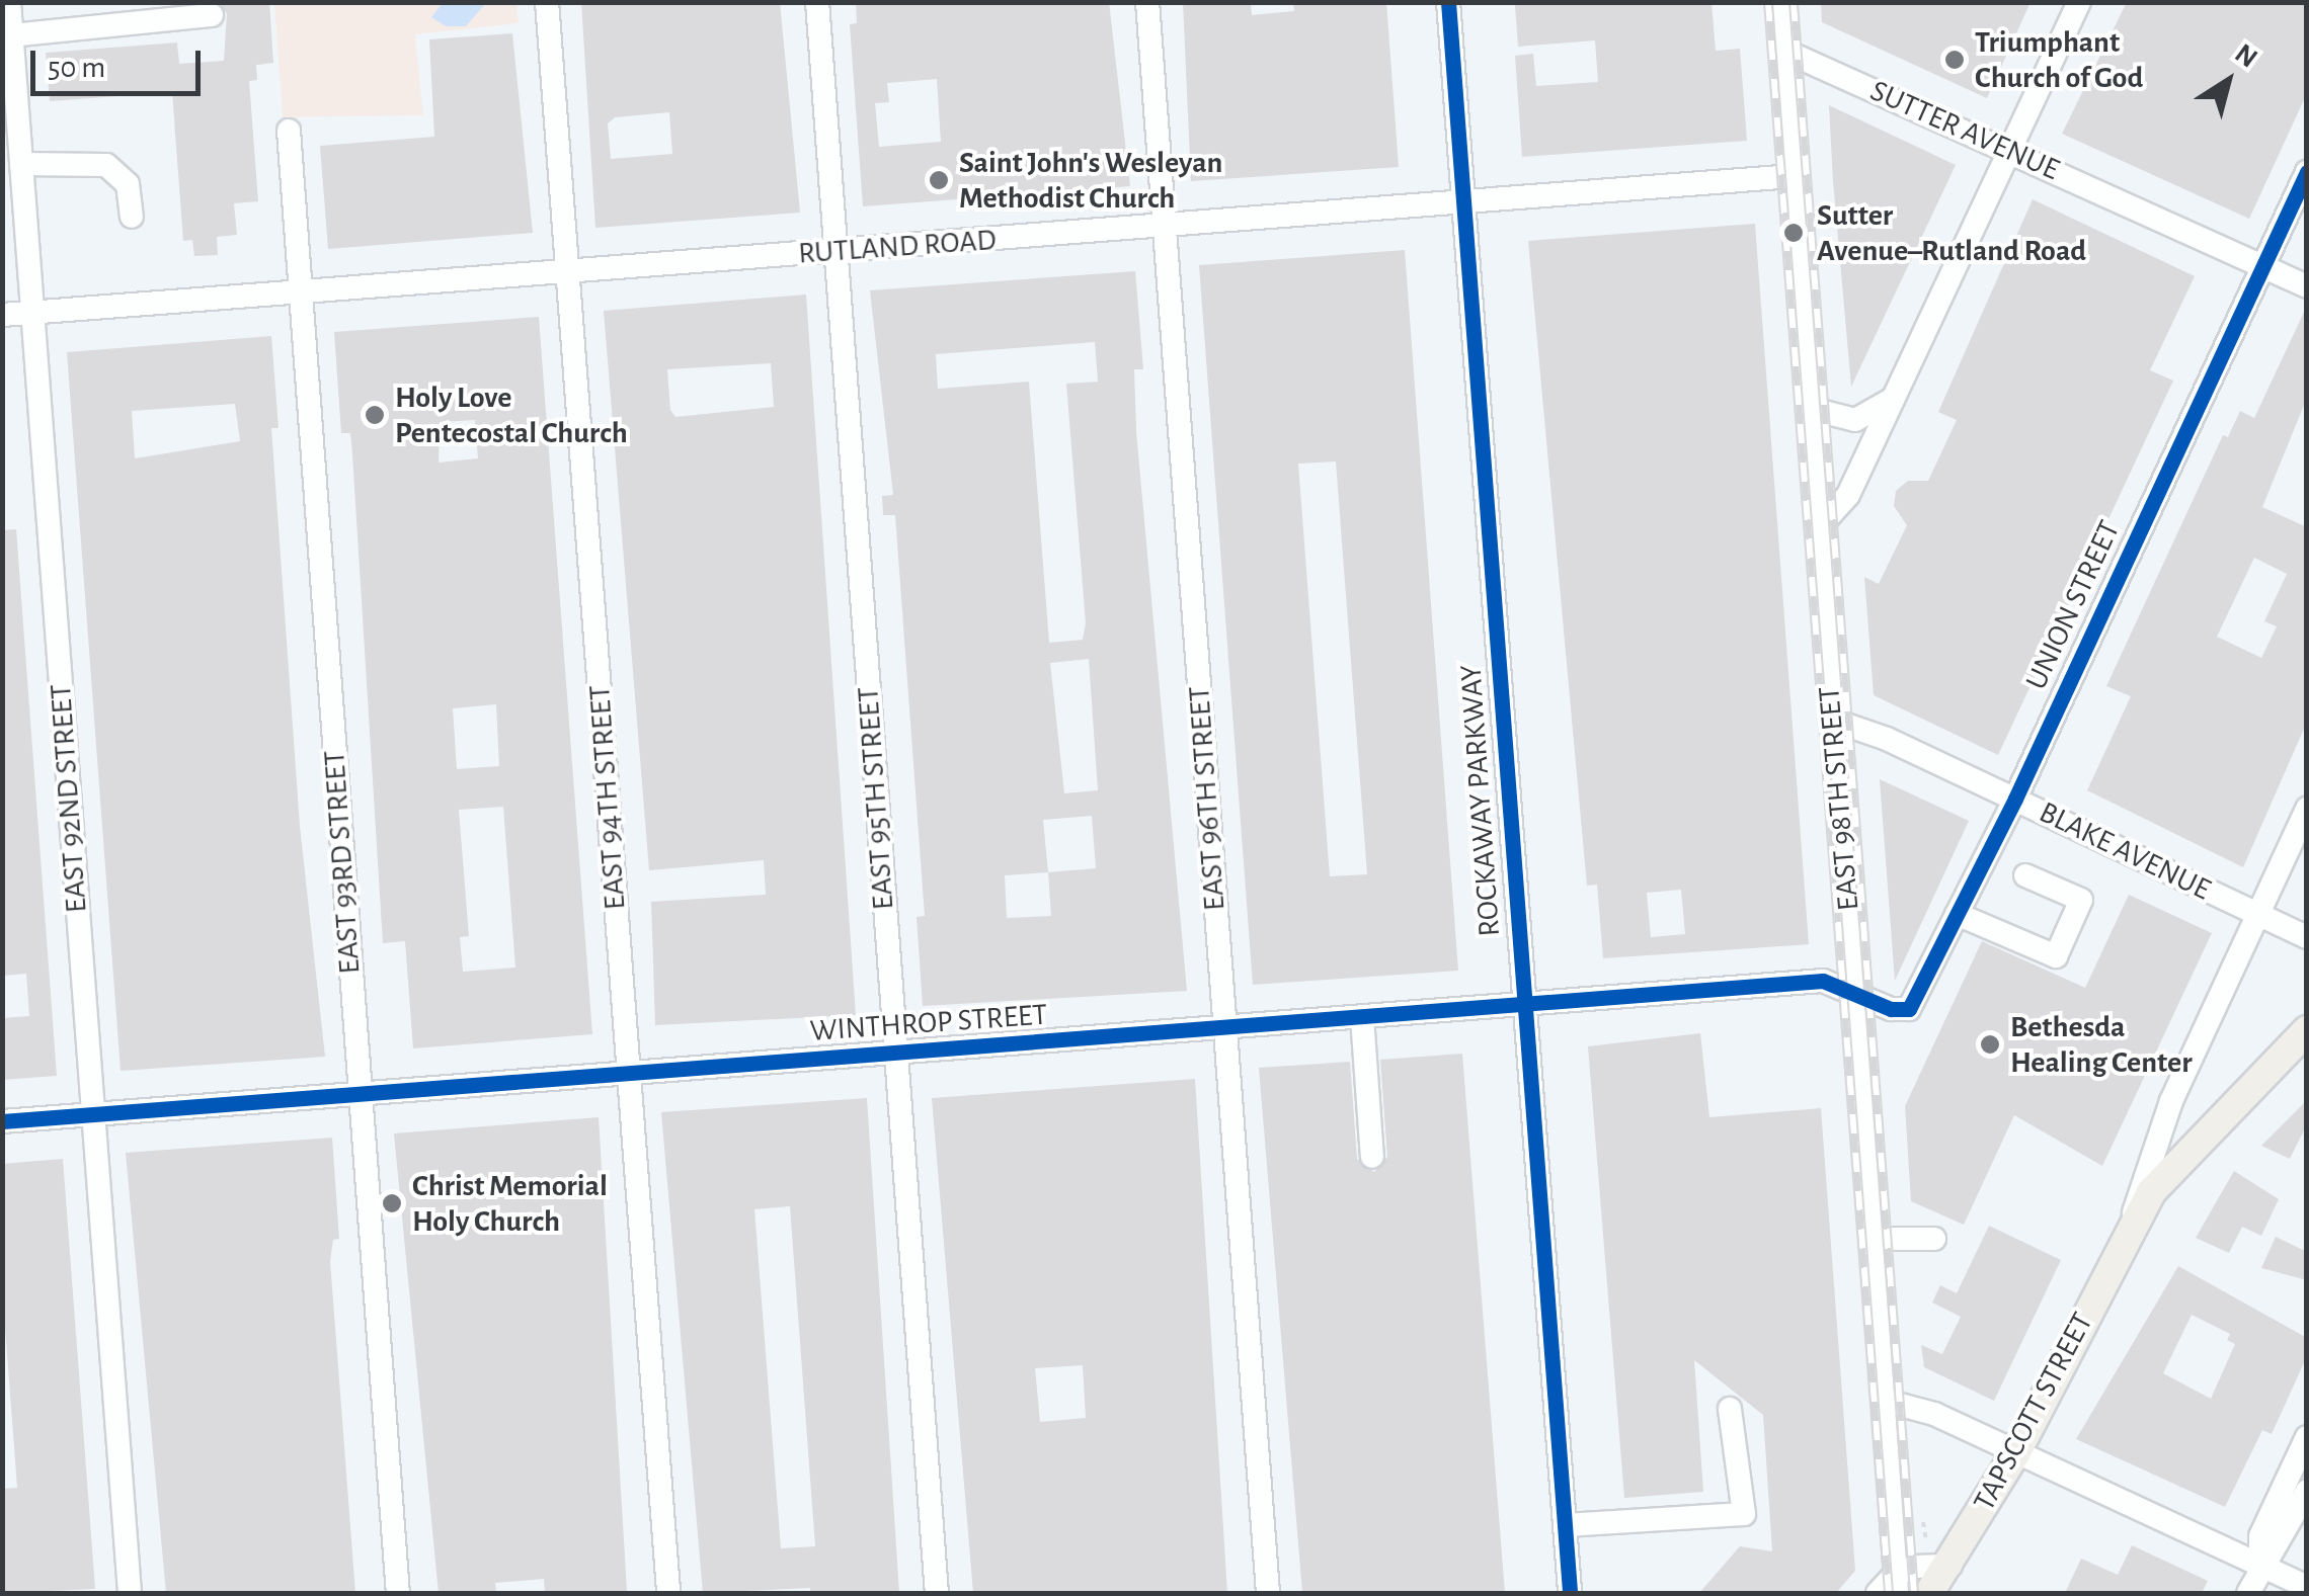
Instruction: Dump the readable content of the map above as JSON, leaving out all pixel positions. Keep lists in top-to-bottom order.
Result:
{
  "streets": {
    "main road": ["TAPSCOTT STREET"],
    "street": [
      "SUTTER AVENUE",
      "RUTLAND ROAD",
      "UNION STREET",
      "EAST 94TH STREET",
      "EAST 92ND STREET",
      "EAST 95TH STREET",
      "EAST 96TH STREET",
      "EAST 98TH STREET",
      "ROCKAWAY PARKWAY",
      "BLAKE AVENUE",
      "EAST 93RD STREET",
      "WINTHROP STREET"
    ]
  },
  "crossings": [
    ["SUTTER AVENUE", "UNION STREET"],
    ["SUTTER AVENUE", "EAST 98TH STREET"],
    ["RUTLAND ROAD", "EAST 94TH STREET"],
    ["RUTLAND ROAD", "EAST 92ND STREET"],
    ["RUTLAND ROAD", "EAST 95TH STREET"],
    ["RUTLAND ROAD", "EAST 96TH STREET"],
    ["RUTLAND ROAD", "EAST 98TH STREET"],
    ["RUTLAND ROAD", "ROCKAWAY PARKWAY"],
    ["RUTLAND ROAD", "EAST 93RD STREET"],
    ["UNION STREET", "EAST 98TH STREET"],
    ["UNION STREET", "BLAKE AVENUE"],
    ["UNION STREET", "WINTHROP STREET"],
    ["EAST 94TH STREET", "WINTHROP STREET"],
    ["EAST 92ND STREET", "WINTHROP STREET"],
    ["EAST 95TH STREET", "WINTHROP STREET"],
    ["EAST 96TH STREET", "WINTHROP STREET"],
    ["EAST 98TH STREET", "BLAKE AVENUE"],
    ["EAST 98TH STREET", "WINTHROP STREET"],
    ["ROCKAWAY PARKWAY", "WINTHROP STREET"],
    ["BLAKE AVENUE", "TAPSCOTT STREET"],
    ["EAST 93RD STREET", "WINTHROP STREET"]
  ],
  "places": [
    "Triumphant Church of God",
    "Saint John's Wesleyan Methodist Church",
    "Sutter Avenue–Rutland Road",
    "Holy Love Pentecostal Church",
    "Bethesda Healing Center",
    "Christ Memorial Holy Church"
  ],
  "scale_bar": "50 m",
  "north": "top right"
}
